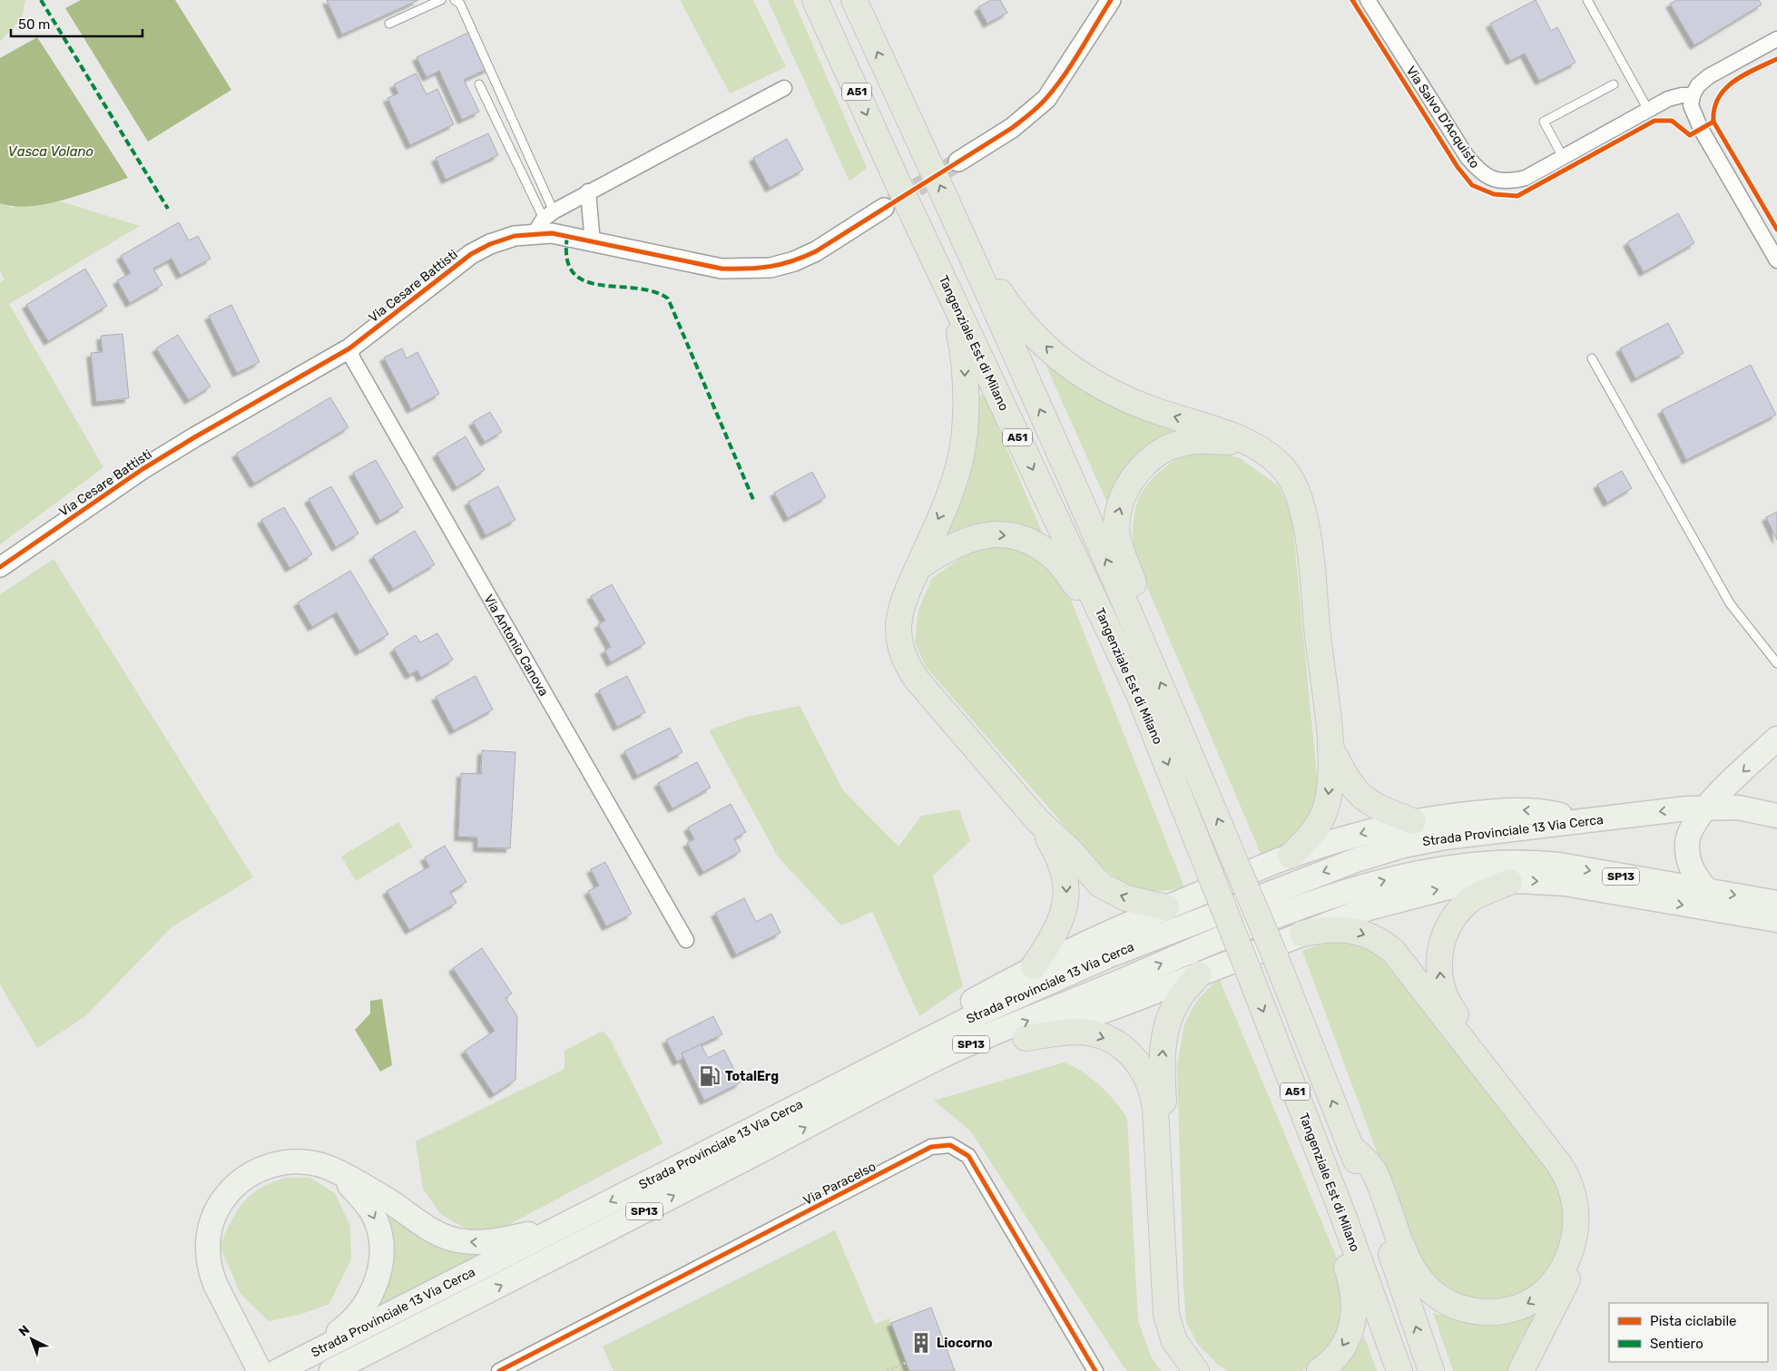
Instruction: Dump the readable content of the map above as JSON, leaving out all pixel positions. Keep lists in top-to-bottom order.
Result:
{
  "streets": {
    "highway": ["A51", "Tangenziale Est di Milano"],
    "main road": ["Strada Provinciale 13 Via Cerca", "SP13"],
    "street": [
      "Via Salvo D'Acquisto",
      "Via Cesare Battisti",
      "Via Antonio Canova",
      "Via Paracelso"
    ]
  },
  "crossings": [
    ["Via Cesare Battisti", "Via Antonio Canova"]
  ],
  "water": ["Vasca Volano"],
  "places": {
    "fuel station": ["TotalErg"],
    "building": ["Liocorno"]
  },
  "legend": ["Pista ciclabile", "Sentiero"],
  "scale_bar": "50 m",
  "north": "top left"
}
